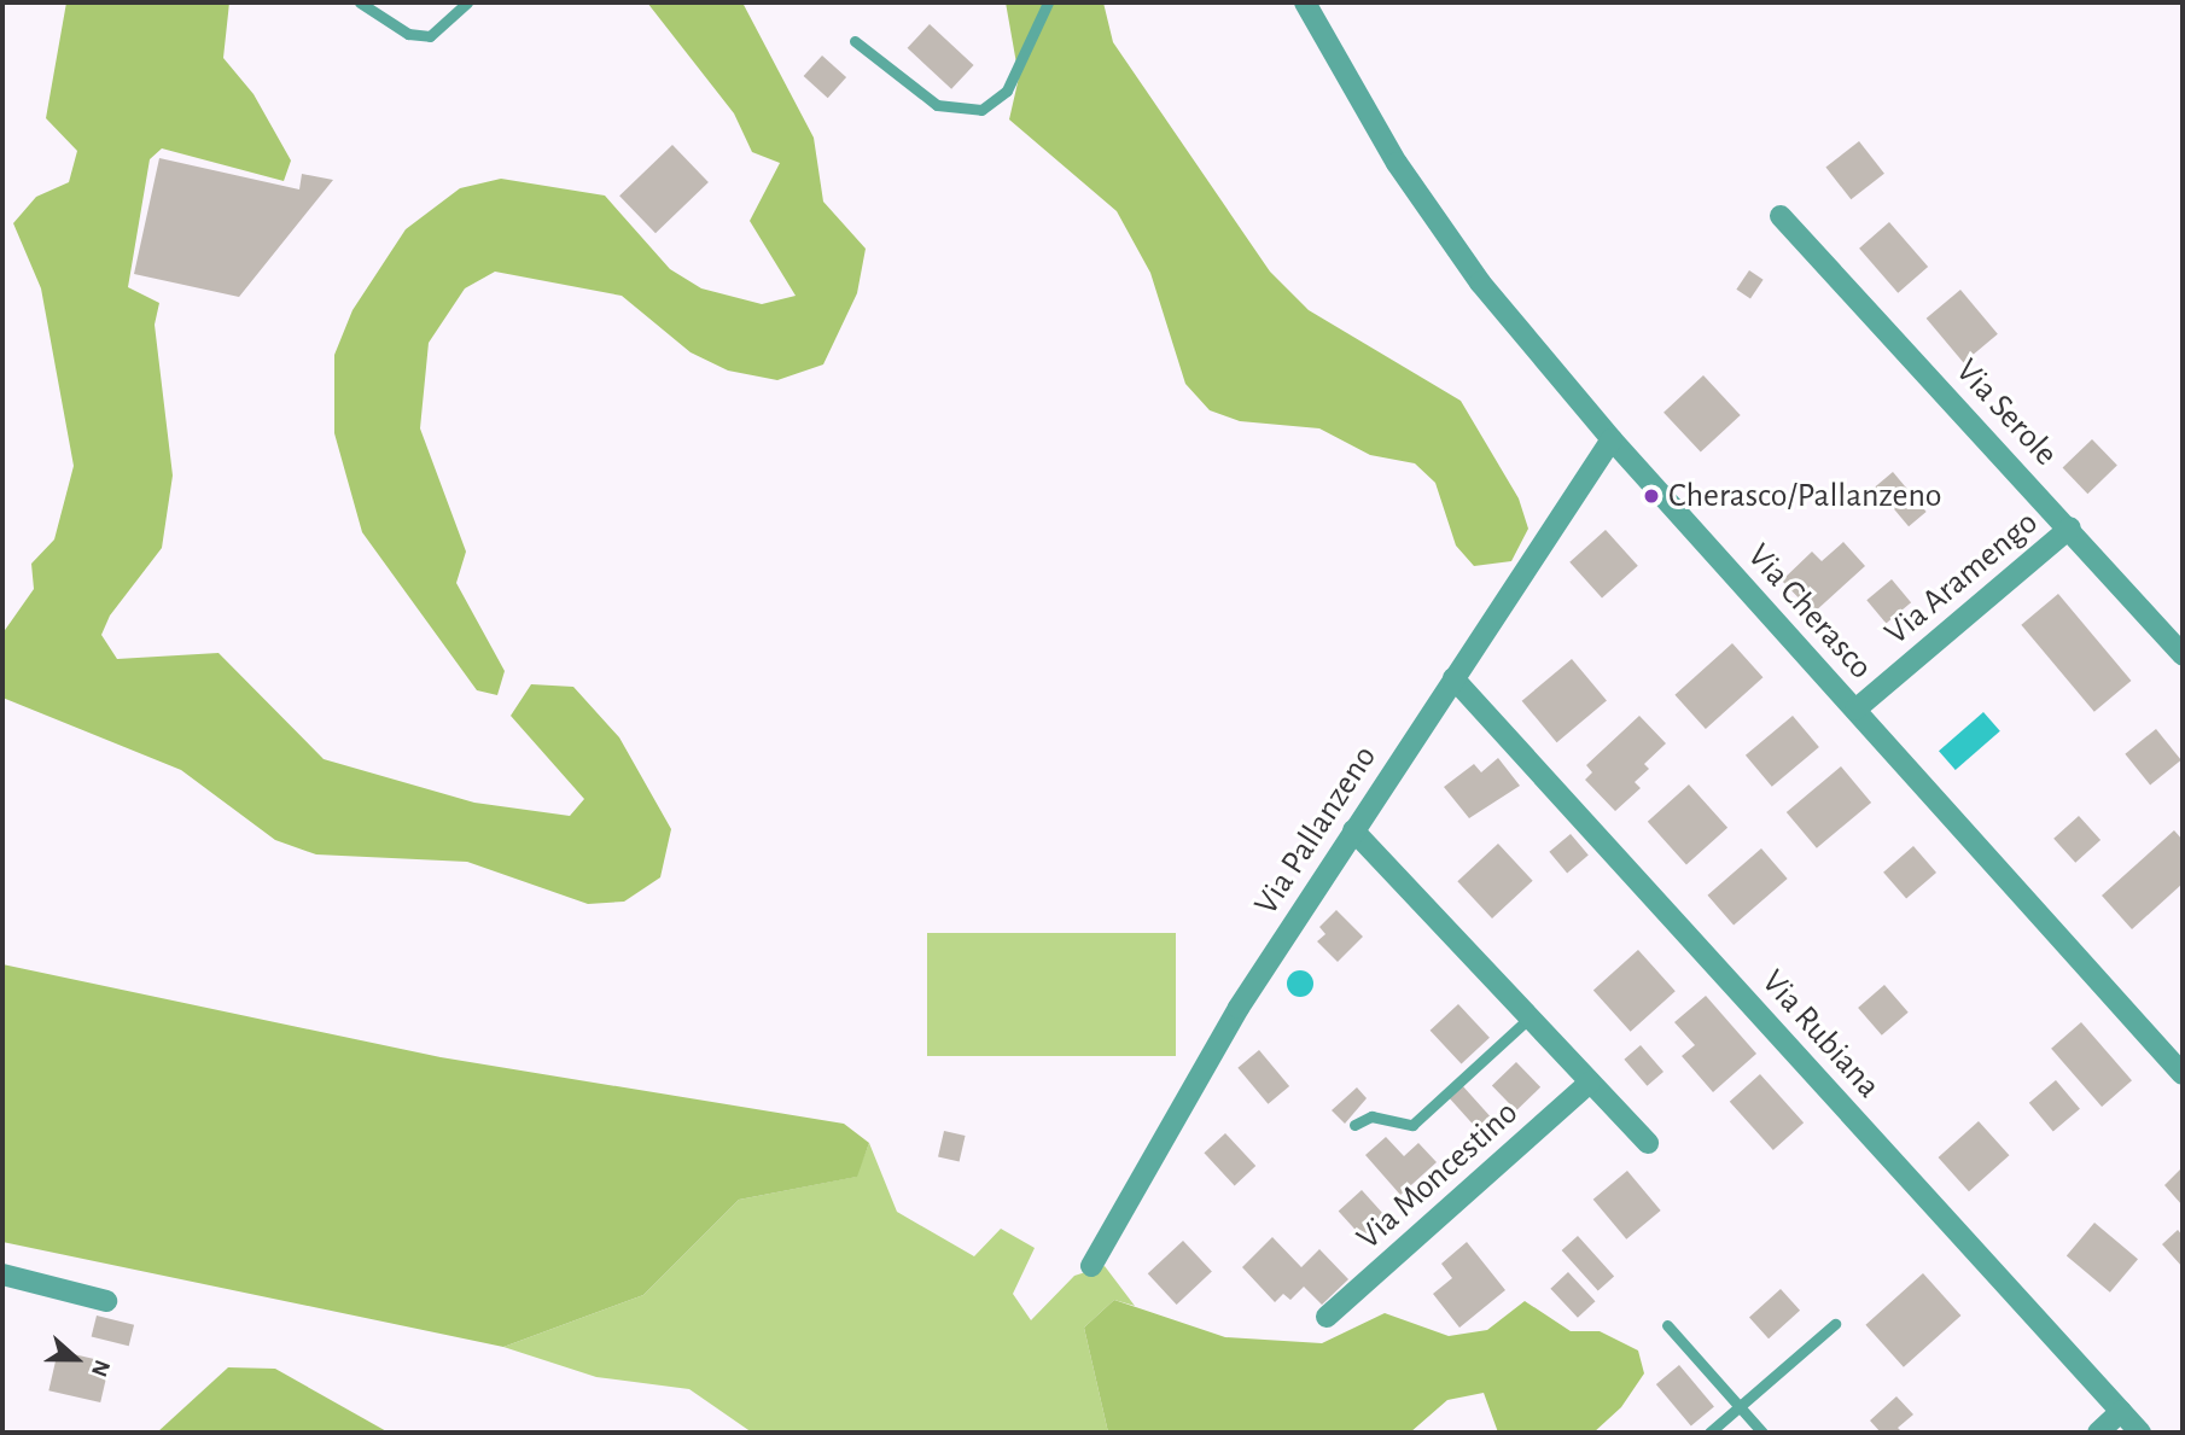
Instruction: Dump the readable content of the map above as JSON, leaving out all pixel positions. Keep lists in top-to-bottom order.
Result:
{
  "streets": {
    "street": [
      "Via Serole",
      "Via Aramengo",
      "Via Cherasco",
      "Via Pallanzeno",
      "Via Rubiana",
      "Via Moncestino"
    ]
  },
  "crossings": [
    ["Via Serole", "Via Aramengo"],
    ["Via Aramengo", "Via Cherasco"],
    ["Via Cherasco", "Via Pallanzeno"],
    ["Via Pallanzeno", "Via Rubiana"]
  ],
  "places": ["Cherasco/Pallanzeno"],
  "north": "right"
}
